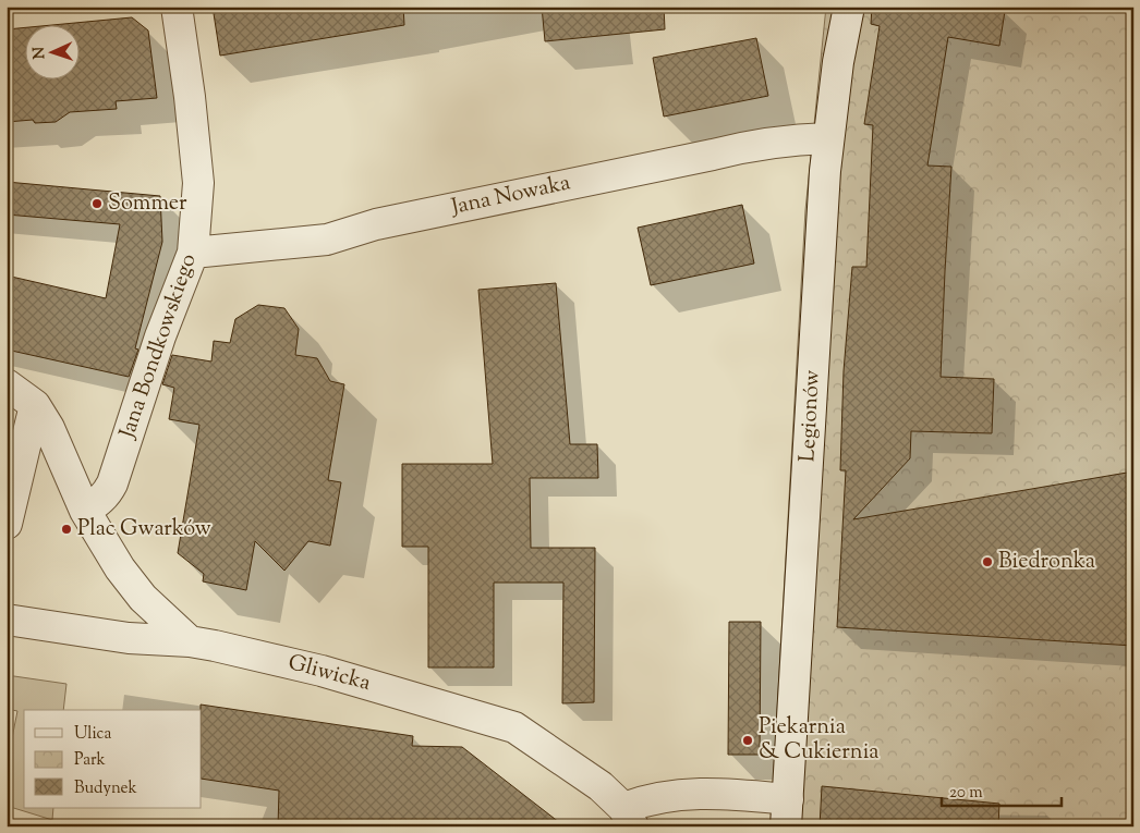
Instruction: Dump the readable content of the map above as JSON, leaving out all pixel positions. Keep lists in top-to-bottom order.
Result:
{
  "streets": {
    "street": [
      "Jana Nowaka",
      "Jana Bondkowskiego",
      "Legionów",
      "Gliwicka"
    ]
  },
  "crossings": [
    ["Jana Nowaka", "Jana Bondkowskiego"],
    ["Jana Nowaka", "Legionów"],
    ["Legionów", "Gliwicka"]
  ],
  "places": [
    "Sommer",
    "Plac Gwarków",
    "Biedronka",
    "Piekarnia & Cukiernia"
  ],
  "legend": ["Ulica", "Park", "Budynek"],
  "scale_bar": "20 m",
  "north": "left"
}
